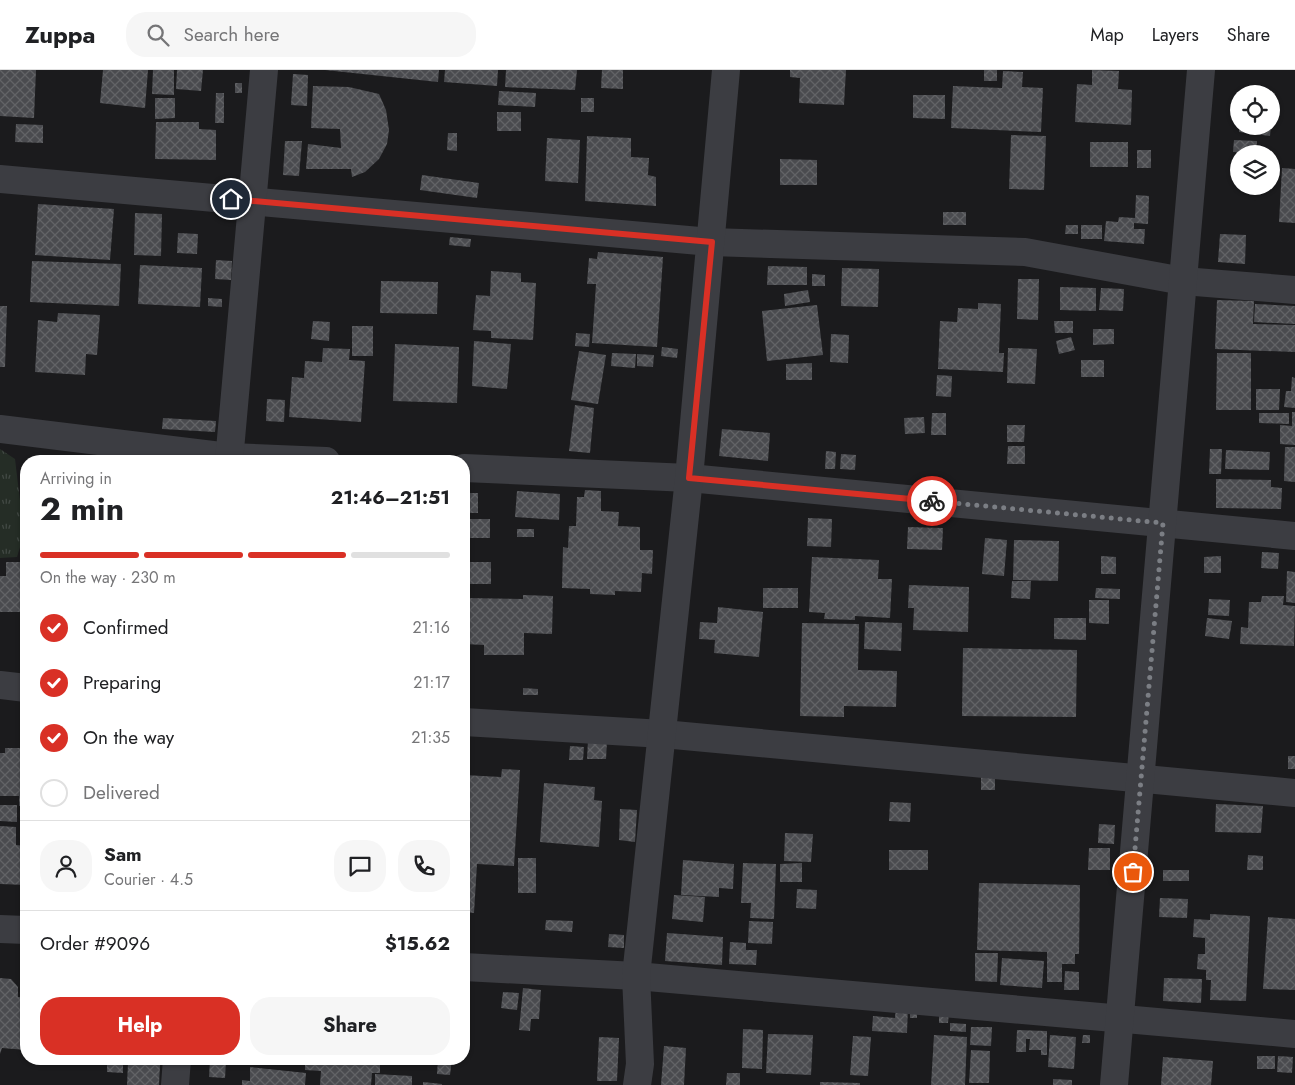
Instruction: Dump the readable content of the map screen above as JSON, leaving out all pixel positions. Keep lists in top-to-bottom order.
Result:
{
  "page": {
    "header": "Zuppa",
    "search": "Search here",
    "nav": ["Map", "Layers", "Share"],
    "heading": ["2 min", "Arriving in", "21:46–21:51"],
    "panel": [
      "Sam",
      "Courier · 4.5",
      "Order #9096",
      "$15.62"
    ],
    "bar": "On the way · 230 m",
    "list": [
      ["Confirmed", "21:16"],
      ["Preparing", "21:17"],
      ["On the way", "21:35"],
      "Delivered"
    ],
    "buttons": ["Help", "Share"]
  }
}
